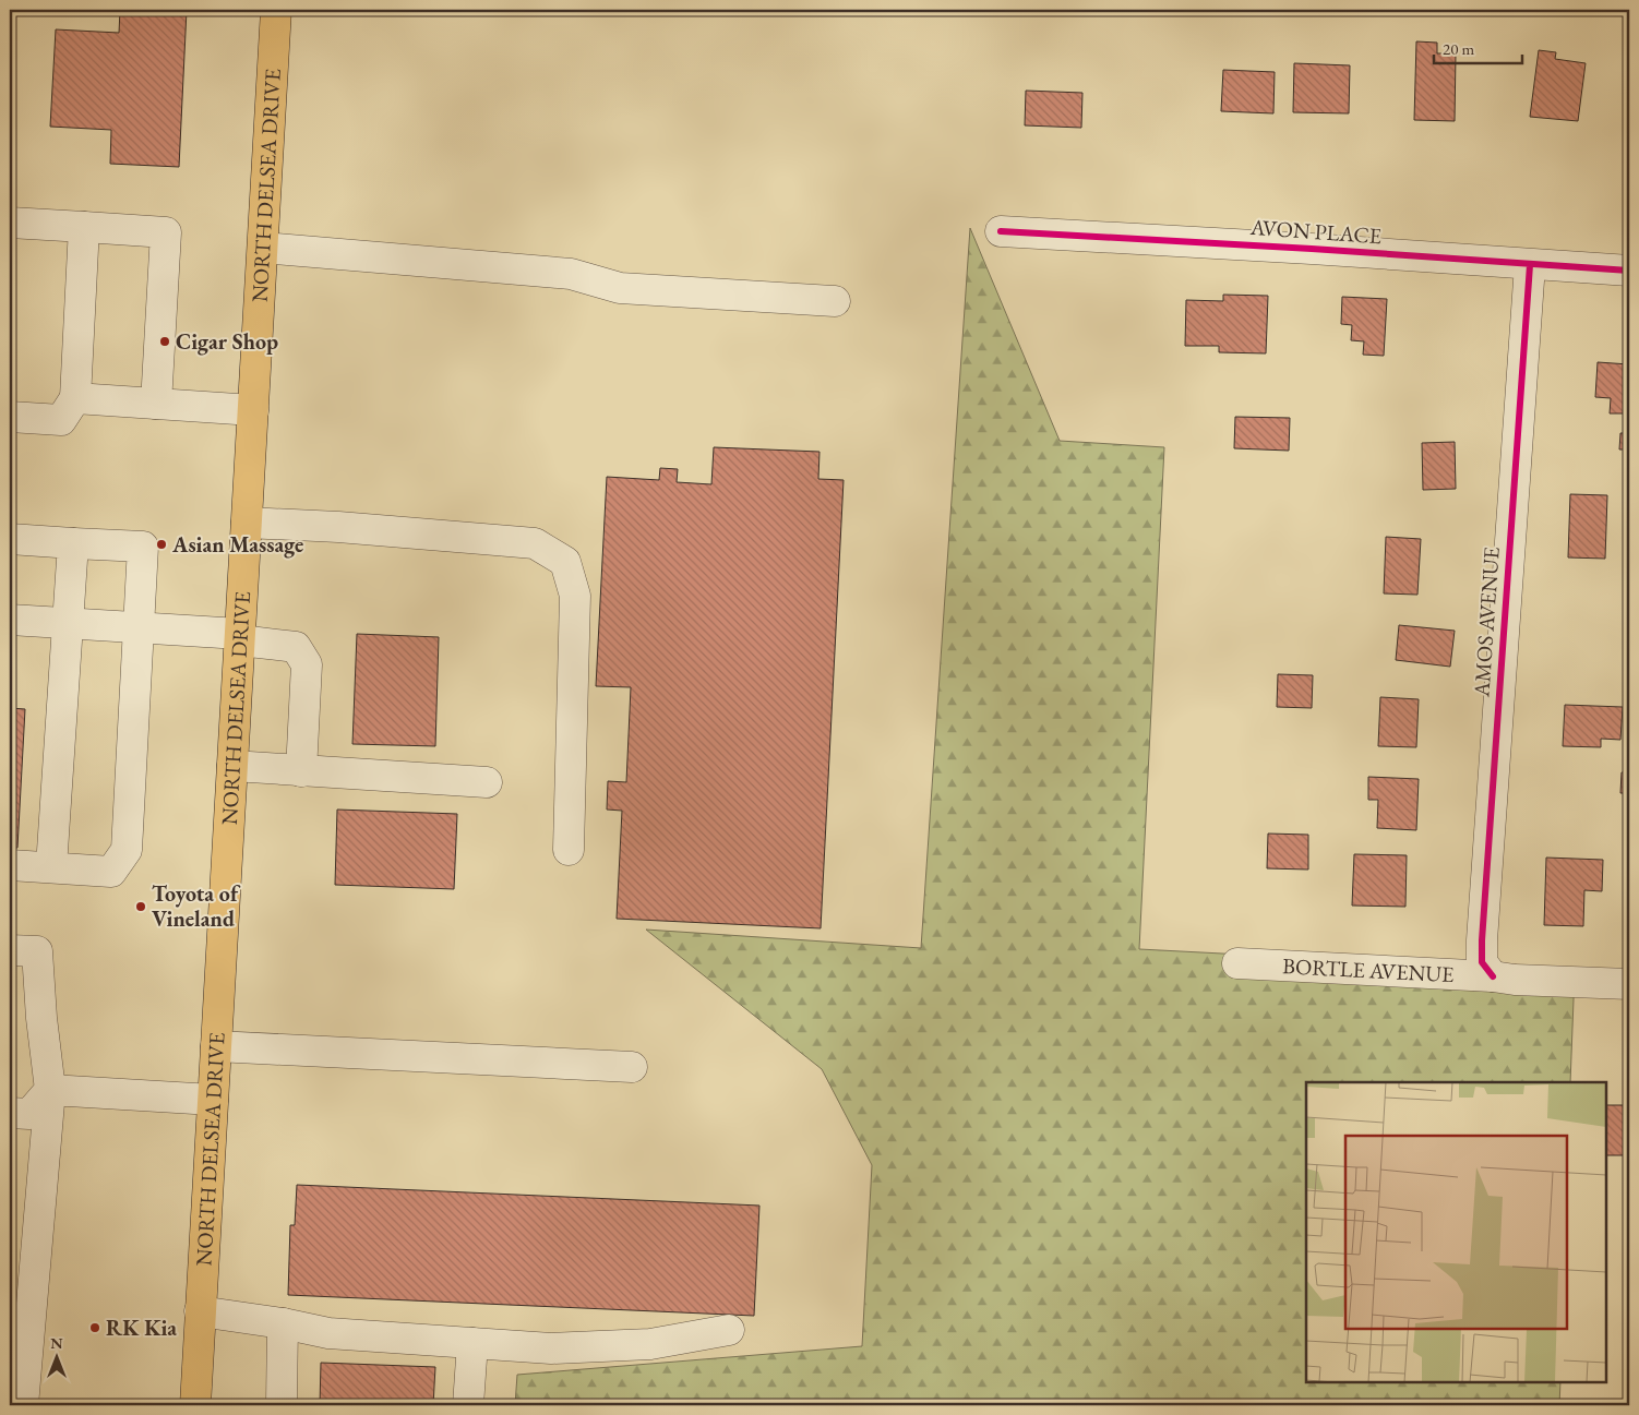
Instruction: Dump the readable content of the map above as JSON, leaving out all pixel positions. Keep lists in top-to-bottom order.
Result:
{
  "streets": {
    "main road": ["NORTH DELSEA DRIVE"],
    "street": ["AVON PLACE", "AMOS AVENUE", "BORTLE AVENUE"]
  },
  "crossings": [
    ["AVON PLACE", "AMOS AVENUE"],
    ["AMOS AVENUE", "BORTLE AVENUE"]
  ],
  "places": [
    "Cigar Shop",
    "Asian Massage",
    "Toyota of Vineland",
    "RK Kia"
  ],
  "scale_bar": "20 m",
  "north": "top"
}
